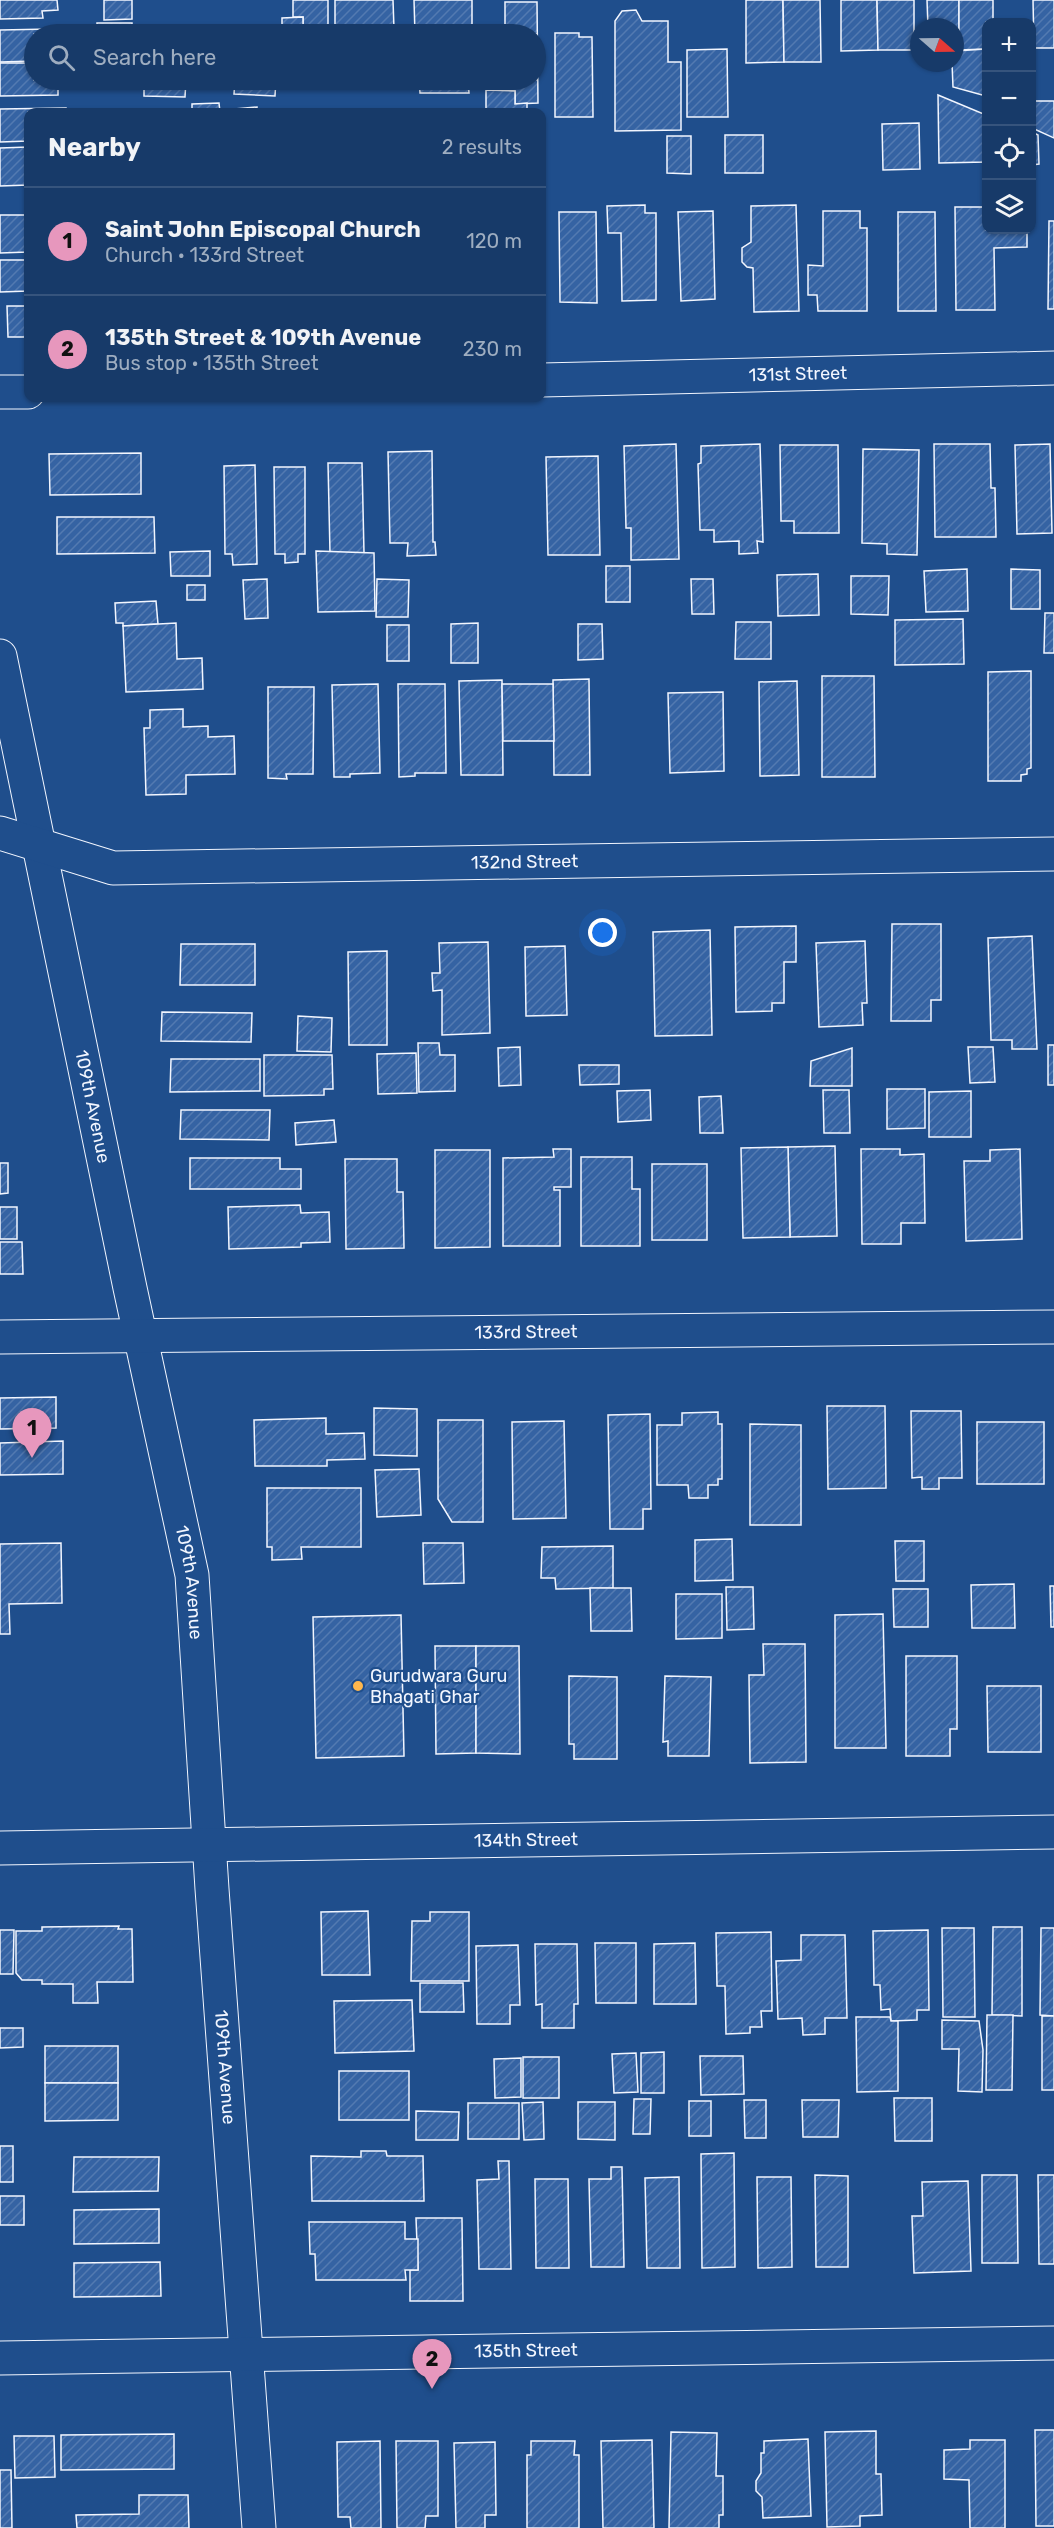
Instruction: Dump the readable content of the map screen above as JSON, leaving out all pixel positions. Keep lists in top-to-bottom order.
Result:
{
  "streets": {
    "street": [
      "131st Street",
      "132nd Street",
      "109th Avenue",
      "133rd Street",
      "134th Street",
      "135th Street"
    ]
  },
  "crossings": [
    ["132nd Street", "109th Avenue"],
    ["109th Avenue", "133rd Street"],
    ["109th Avenue", "134th Street"],
    ["109th Avenue", "135th Street"]
  ],
  "places": ["Gurudwara Guru Bhagati Ghar"],
  "north": "right",
  "page": {
    "map_buttons": ["+", "−"],
    "search": "Search here",
    "heading": ["Nearby", "2 results"],
    "list": [
      {
        "mark": "1",
        "name": "Saint John Episcopal Church",
        "note": "Church · 133rd Street",
        "value": "120 m"
      },
      {
        "mark": "2",
        "name": "135th Street & 109th Avenue",
        "note": "Bus stop · 135th Street",
        "value": "230 m"
      }
    ],
    "pins": ["1", "2"]
  }
}
